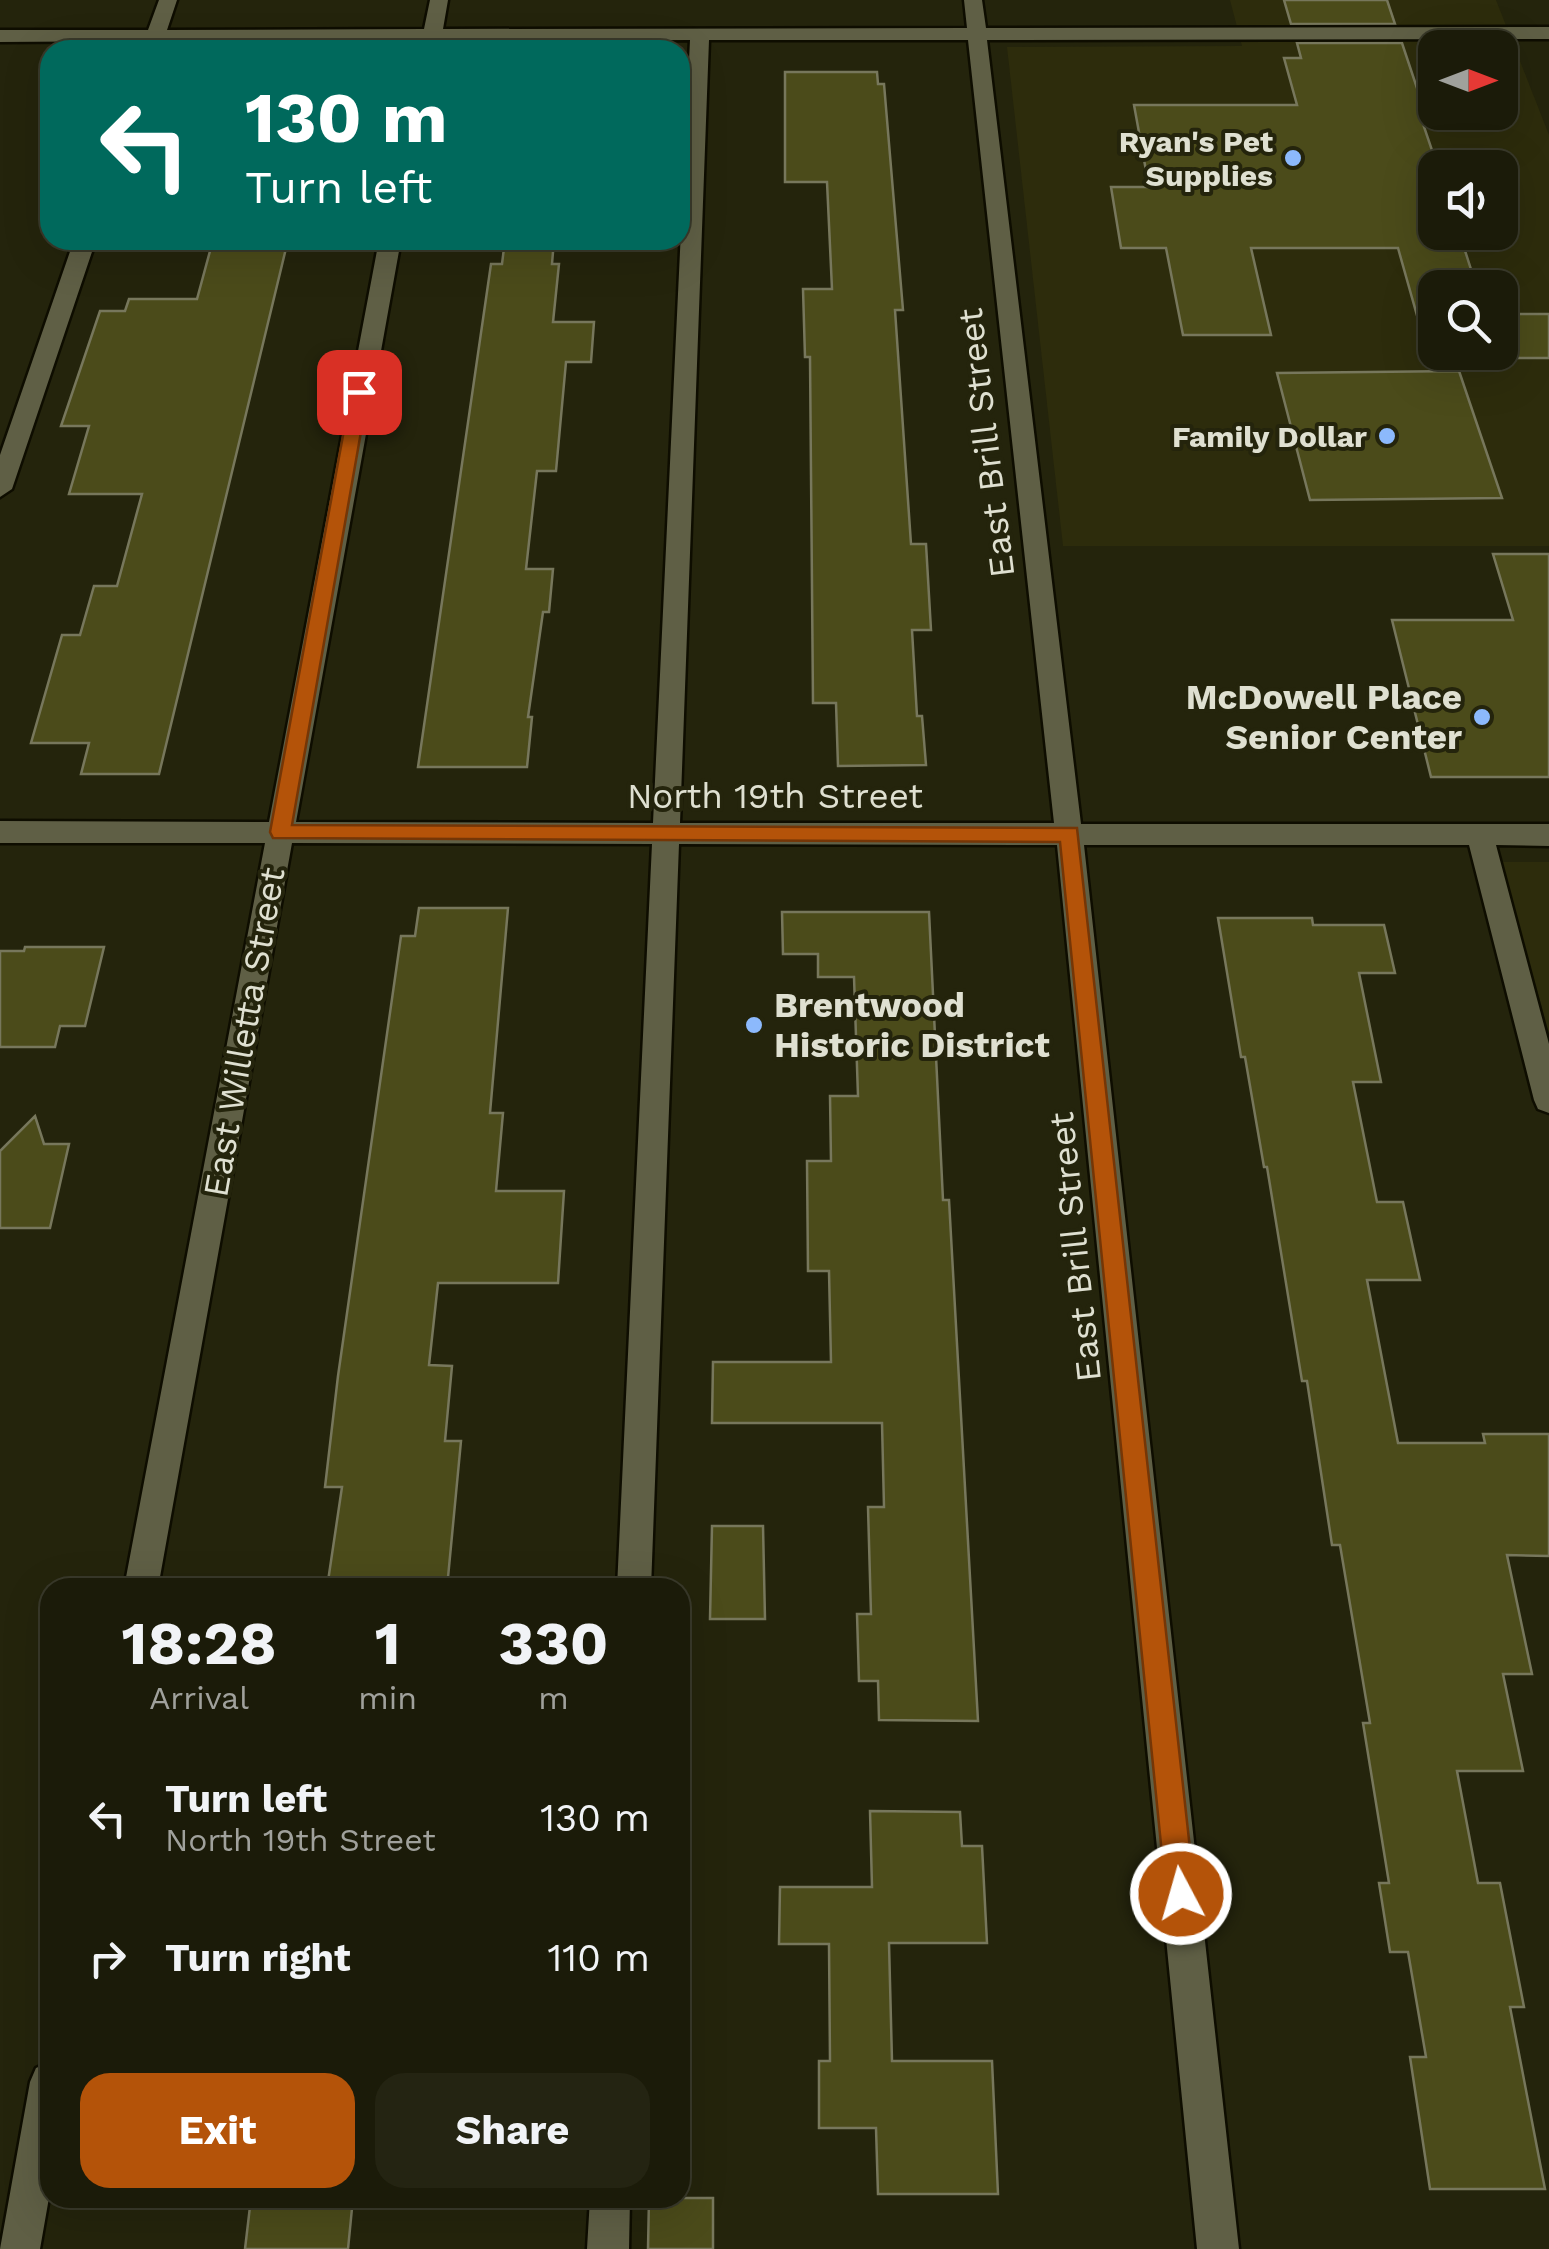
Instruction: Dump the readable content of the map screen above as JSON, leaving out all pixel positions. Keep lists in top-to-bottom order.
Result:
{
  "streets": {
    "street": ["East Brill Street", "North 19th Street", "East Willetta Street"]
  },
  "crossings": [
    ["East Brill Street", "North 19th Street"],
    ["North 19th Street", "East Willetta Street"]
  ],
  "places": [
    "Ryan's Pet Supplies",
    "Family Dollar",
    "McDowell Place Senior Center",
    "Brentwood Historic District"
  ],
  "north": "right",
  "page": {
    "turn": ["130 m", "Turn left"],
    "eta": [
      "18:28",
      "Arrival",
      "1",
      "min",
      "330",
      "m"
    ],
    "list": [
      {
        "name": "Turn left",
        "note": "North 19th Street",
        "value": "130 m"
      },
      {
        "name": "Turn right",
        "value": "110 m"
      }
    ],
    "buttons": ["Exit", "Share"]
  }
}
